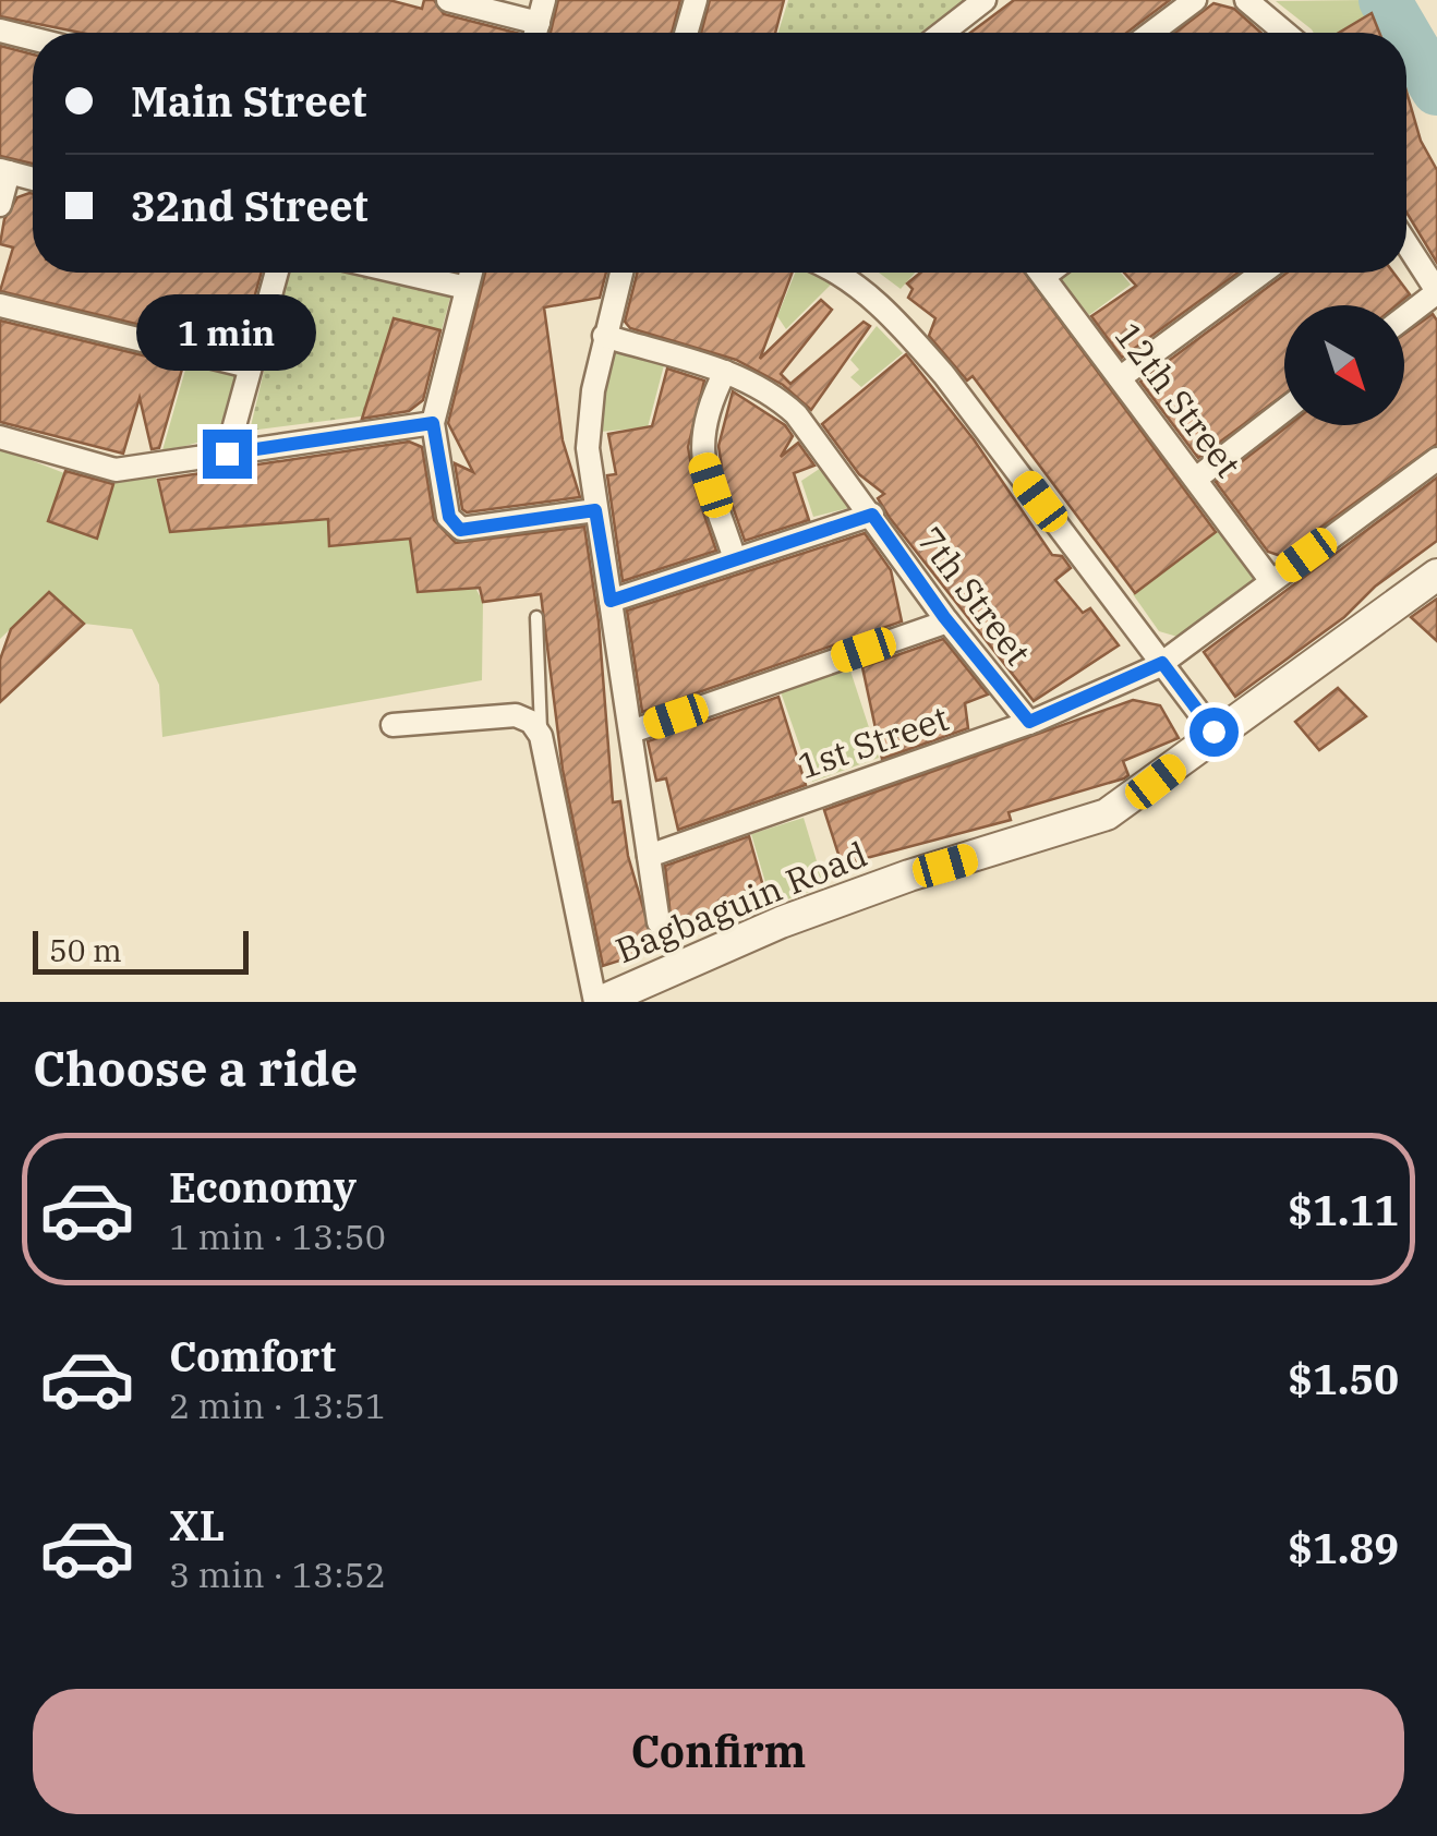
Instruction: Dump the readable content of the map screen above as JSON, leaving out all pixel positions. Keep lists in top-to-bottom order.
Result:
{
  "streets": {
    "street": [
      "12th Street",
      "7th Street",
      "1st Street",
      "Bagbaguin Road"
    ]
  },
  "crossings": [
    ["12th Street", "1st Street"],
    ["7th Street", "1st Street"]
  ],
  "scale_bar": "50 m",
  "north": "bottom right",
  "page": {
    "banner": ["Main Street", "32nd Street"],
    "bubble": "1 min",
    "scale": "50 m",
    "heading": "Choose a ride",
    "list": [
      {
        "name": "Economy",
        "note": "1 min · 13:50",
        "value": "$1.11"
      },
      {
        "name": "Comfort",
        "note": "2 min · 13:51",
        "value": "$1.50"
      },
      {
        "name": "XL",
        "note": "3 min · 13:52",
        "value": "$1.89"
      }
    ],
    "buttons": "Confirm"
  }
}
